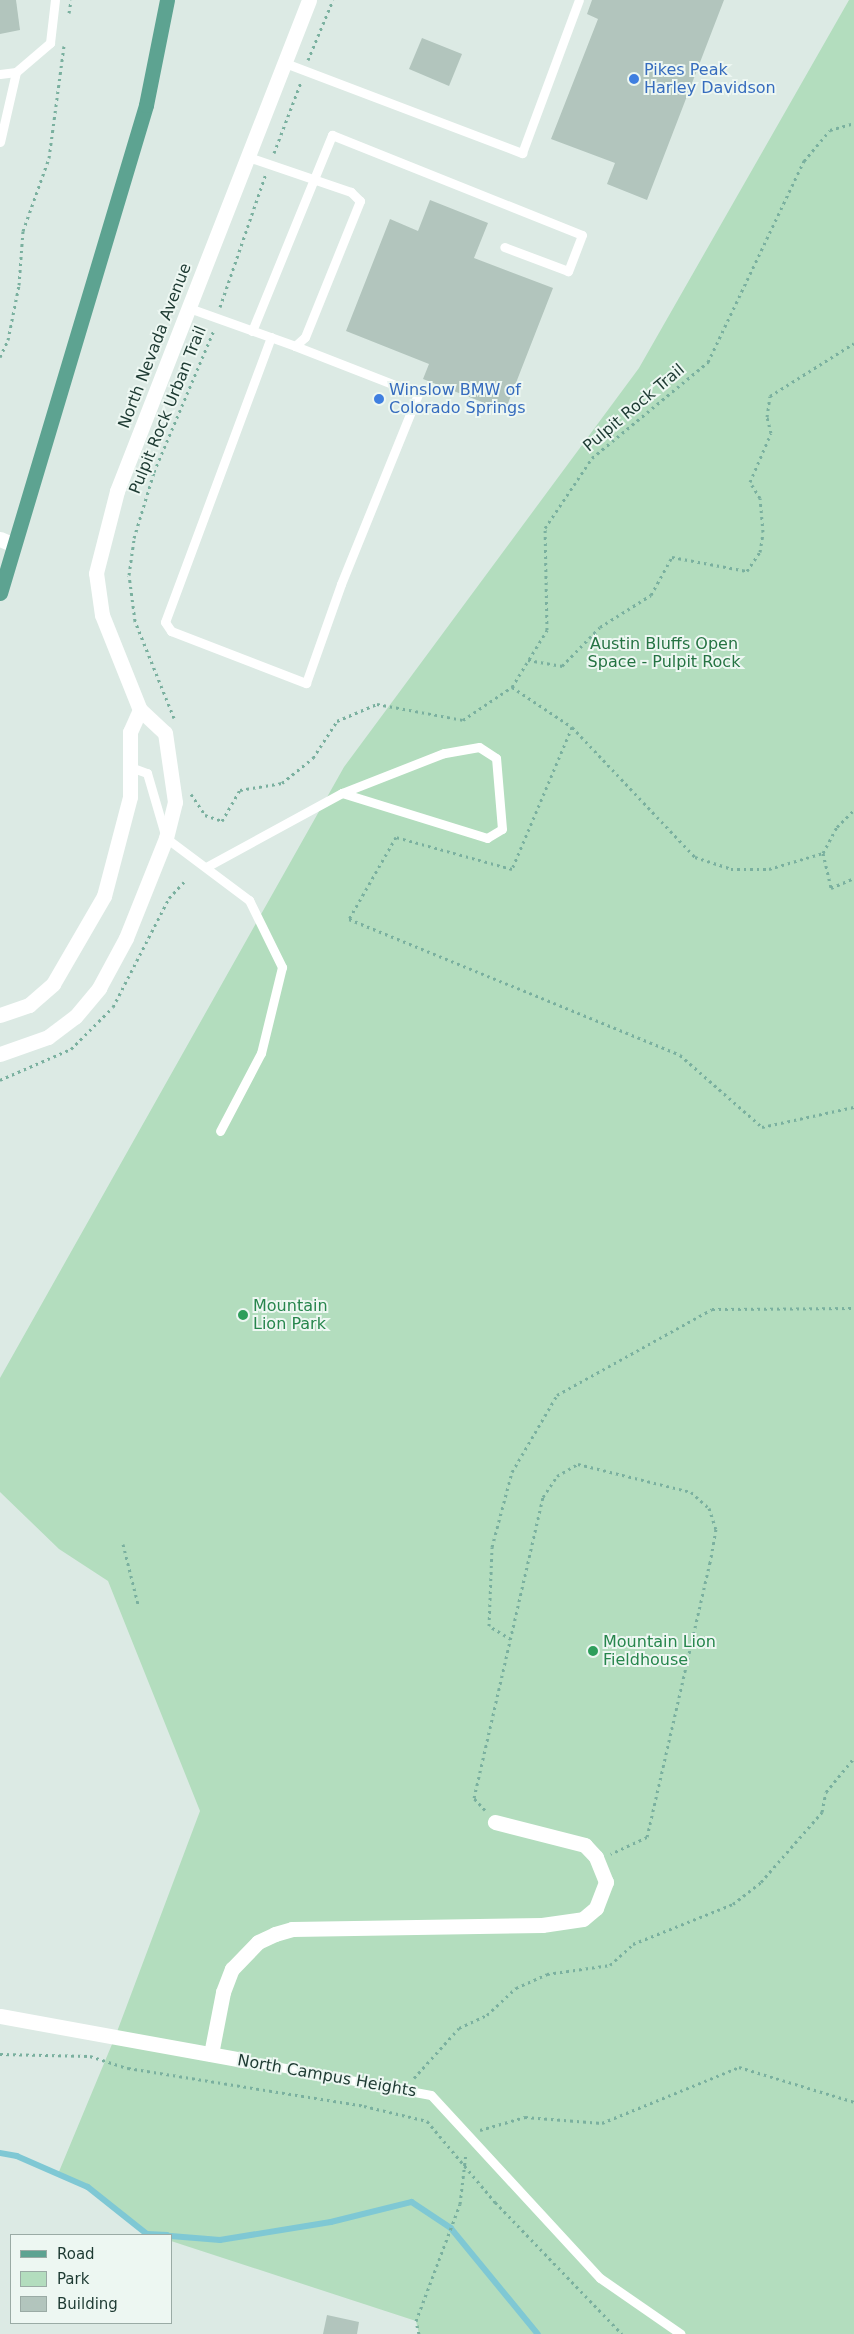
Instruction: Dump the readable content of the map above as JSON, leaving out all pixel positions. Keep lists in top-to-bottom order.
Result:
{
  "streets": {
    "main road": ["North Nevada Avenue", "North Campus Heights"],
    "path": ["Pulpit Rock Trail", "Pulpit Rock Urban Trail"]
  },
  "parks": ["Austin Bluffs Open Space - Pulpit Rock"],
  "places": [
    "Pikes Peak Harley Davidson",
    "Winslow BMW of Colorado Springs",
    "Mountain Lion Park",
    "Mountain Lion Fieldhouse"
  ],
  "legend": ["Road", "Park", "Building"]
}
